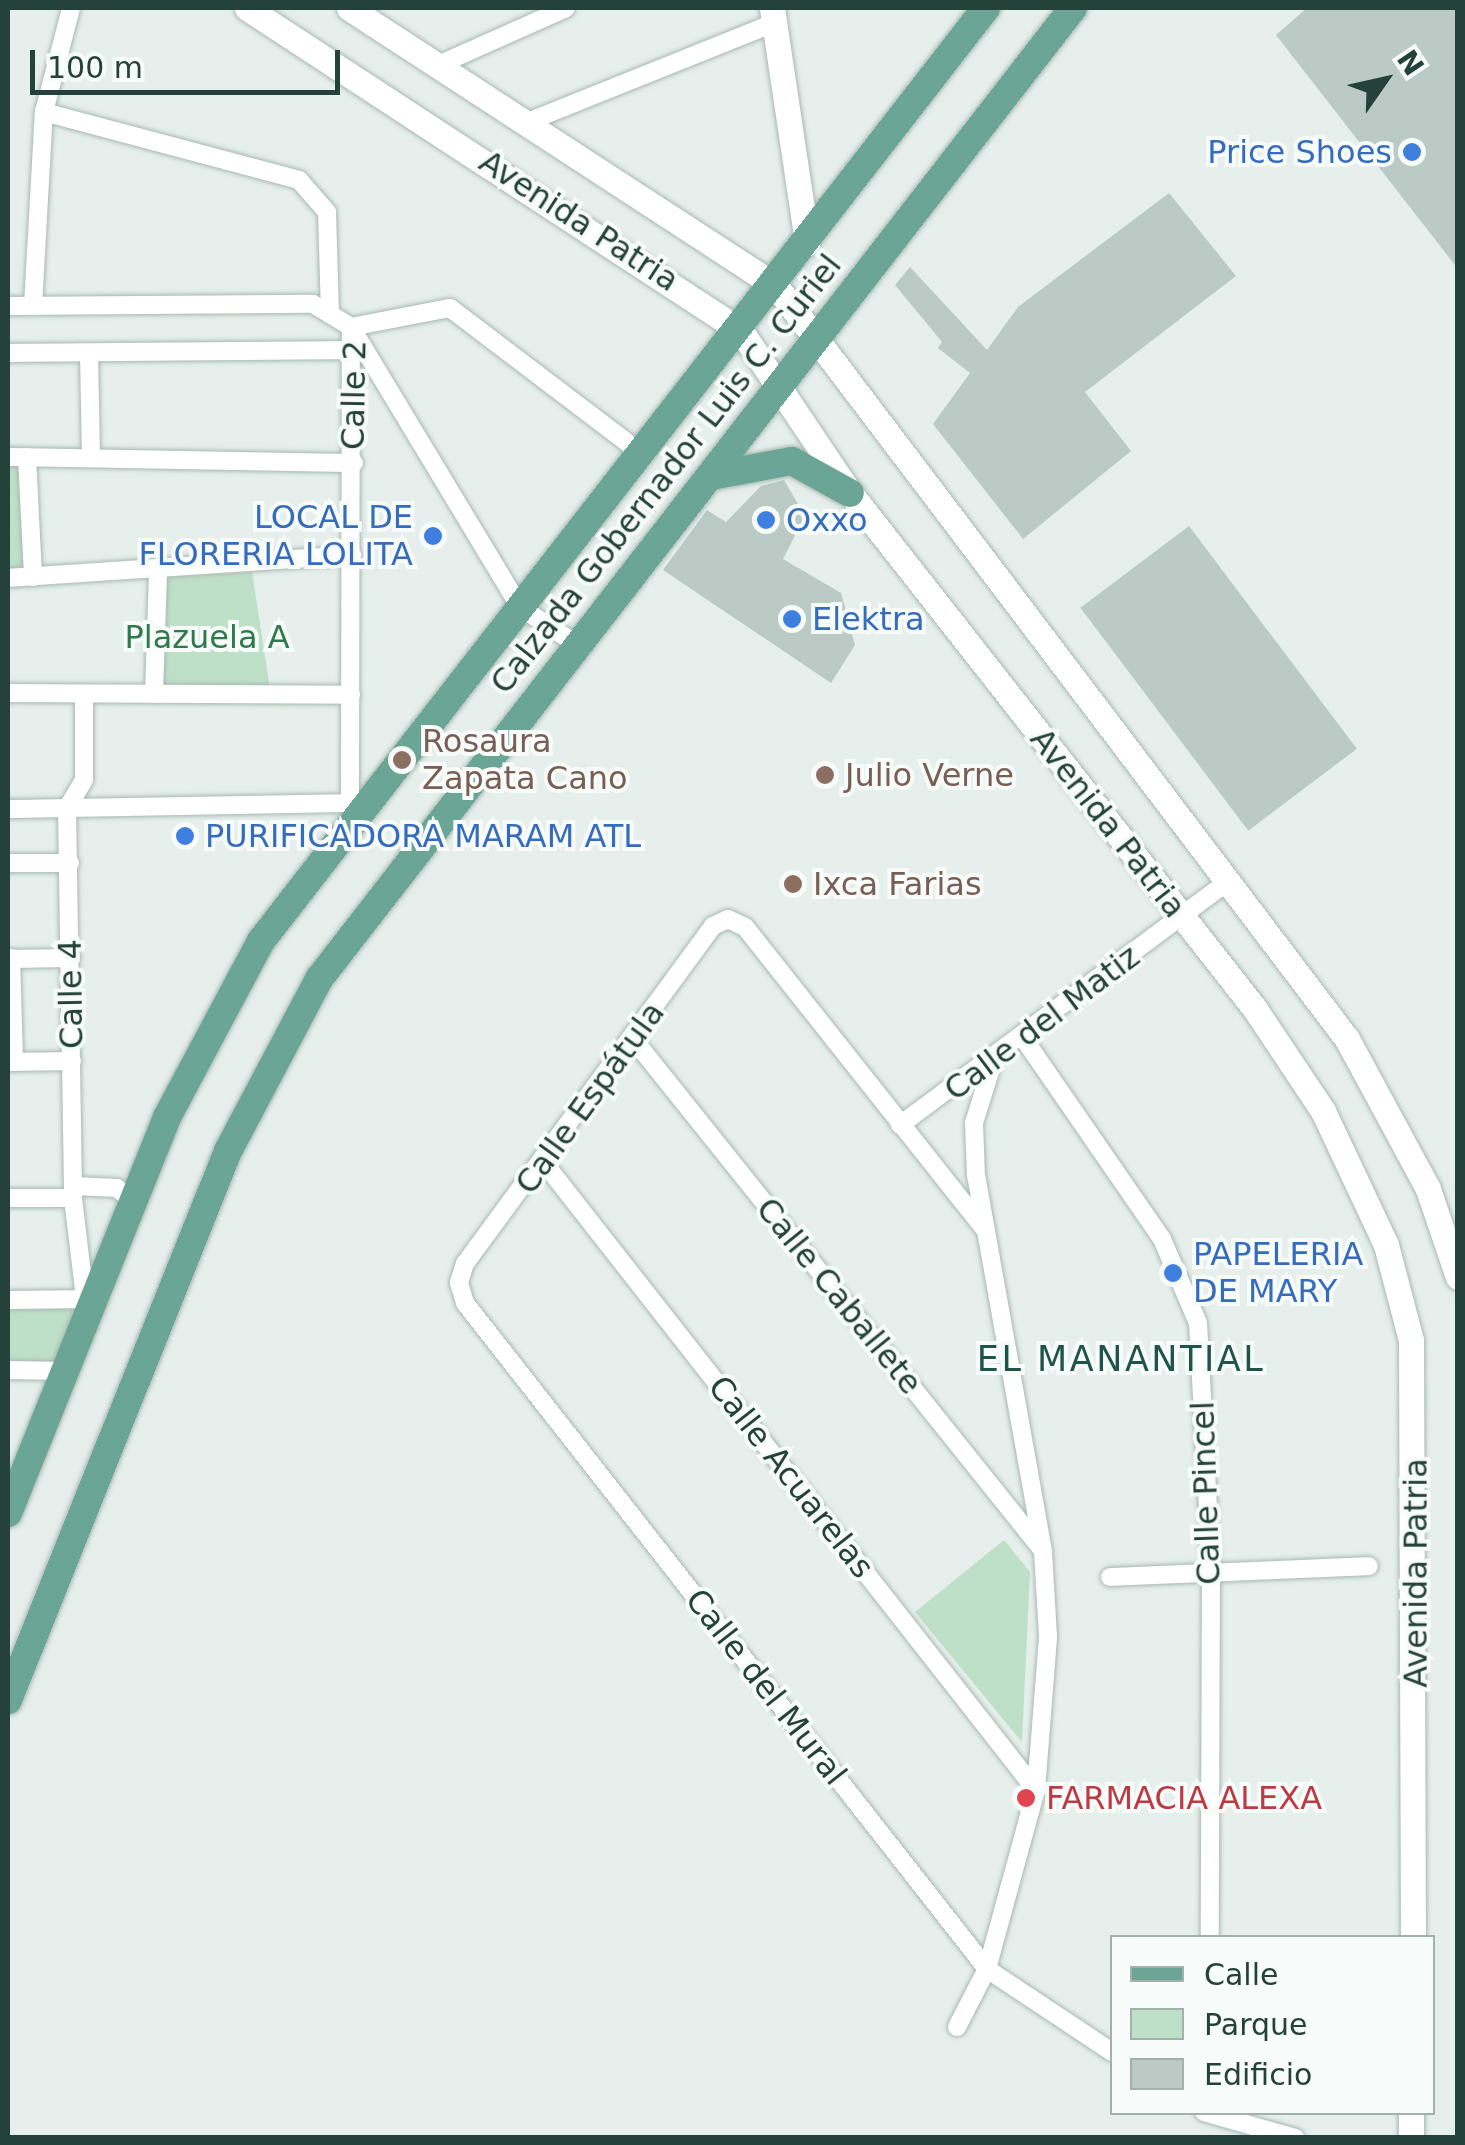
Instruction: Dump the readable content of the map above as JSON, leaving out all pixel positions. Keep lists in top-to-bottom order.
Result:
{
  "streets": {
    "main road": ["Calzada Gobernador Luis C. Curiel"],
    "street": [
      "Avenida Patria",
      "Calle 2",
      "Calle 4",
      "Calle del Matiz",
      "Calle Espátula",
      "Calle Caballete",
      "Calle Acuarelas",
      "Calle Pincel",
      "Calle del Mural"
    ]
  },
  "crossings": [
    ["Avenida Patria", "Calzada Gobernador Luis C. Curiel"],
    ["Avenida Patria", "Calle del Matiz"],
    ["Calle 2", "Calzada Gobernador Luis C. Curiel"],
    ["Calle 2", "Calle 4"],
    ["Calzada Gobernador Luis C. Curiel", "Calle 4"],
    ["Calle del Matiz", "Calle Espátula"],
    ["Calle del Matiz", "Calle Pincel"],
    ["Calle Espátula", "Calle Caballete"],
    ["Calle Espátula", "Calle Acuarelas"],
    ["Calle Espátula", "Calle del Mural"]
  ],
  "districts": ["EL MANANTIAL"],
  "parks": ["Plazuela A"],
  "places": [
    "Price Shoes",
    "Oxxo",
    "LOCAL DE FLORERIA LOLITA",
    "Elektra",
    "Rosaura Zapata Cano",
    "Julio Verne",
    "PURIFICADORA MARAM ATL",
    "Ixca Farias",
    "PAPELERIA DE MARY",
    "FARMACIA ALEXA"
  ],
  "legend": ["Calle", "Parque", "Edificio"],
  "scale_bar": "100 m",
  "north": "top right"
}
